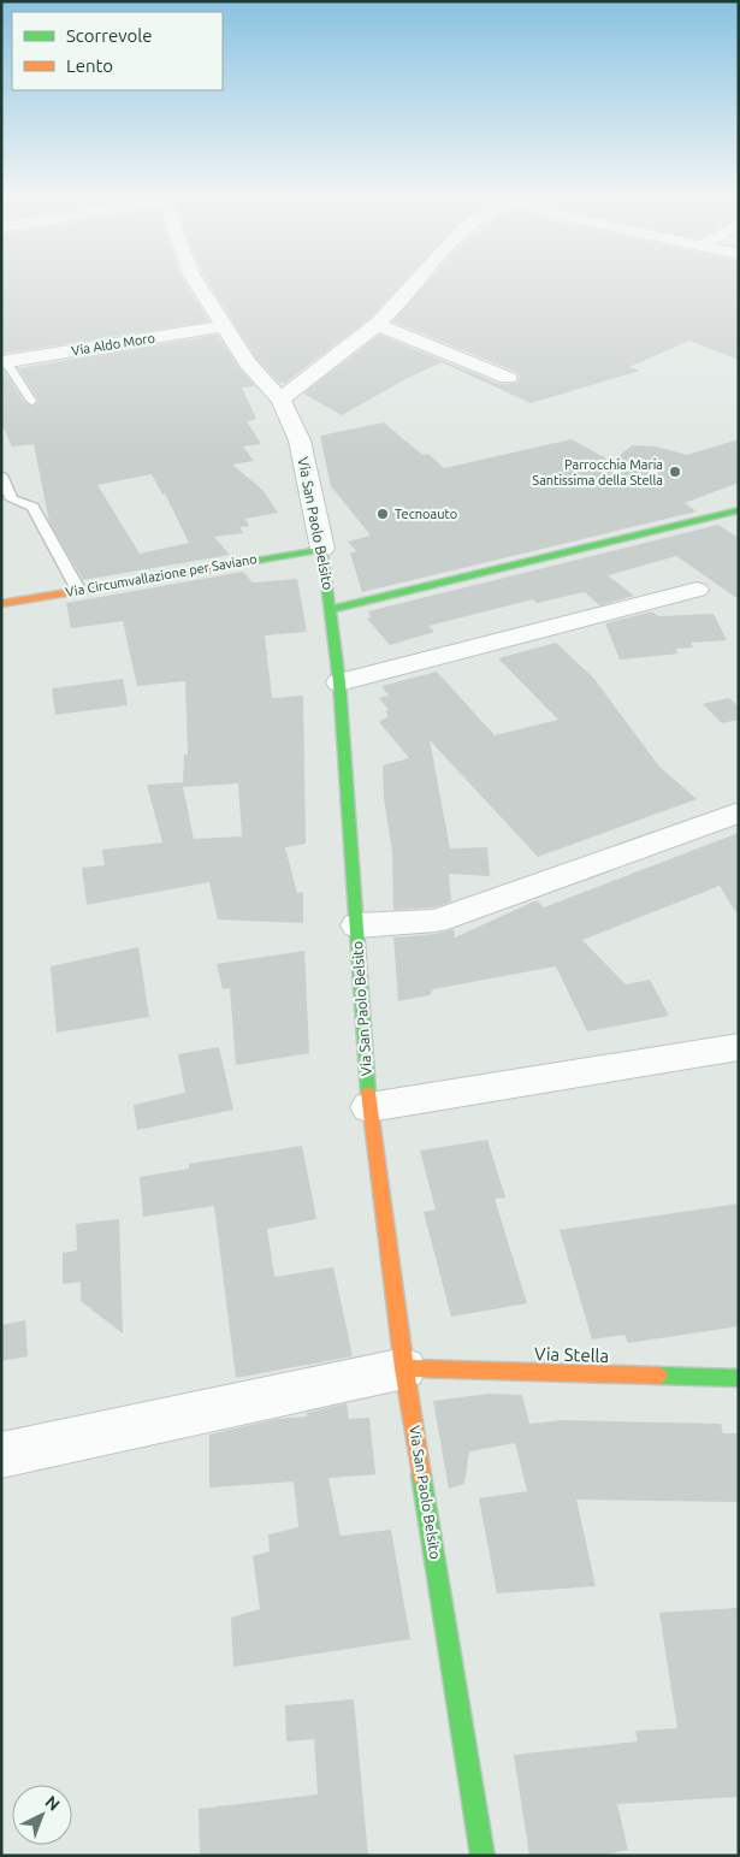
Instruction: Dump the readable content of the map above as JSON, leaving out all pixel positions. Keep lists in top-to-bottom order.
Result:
{
  "streets": {
    "main road": ["Via San Paolo Belsito", "Via Circumvallazione per Saviano", "Via Stella"],
    "street": ["Via Aldo Moro"]
  },
  "crossings": [
    ["Via Aldo Moro", "Via San Paolo Belsito"],
    ["Via San Paolo Belsito", "Via Circumvallazione per Saviano"],
    ["Via San Paolo Belsito", "Via Stella"]
  ],
  "places": ["Parrocchia Maria Santissima della Stella", "Tecnoauto"],
  "legend": ["Scorrevole", "Lento"],
  "north": "top right"
}
